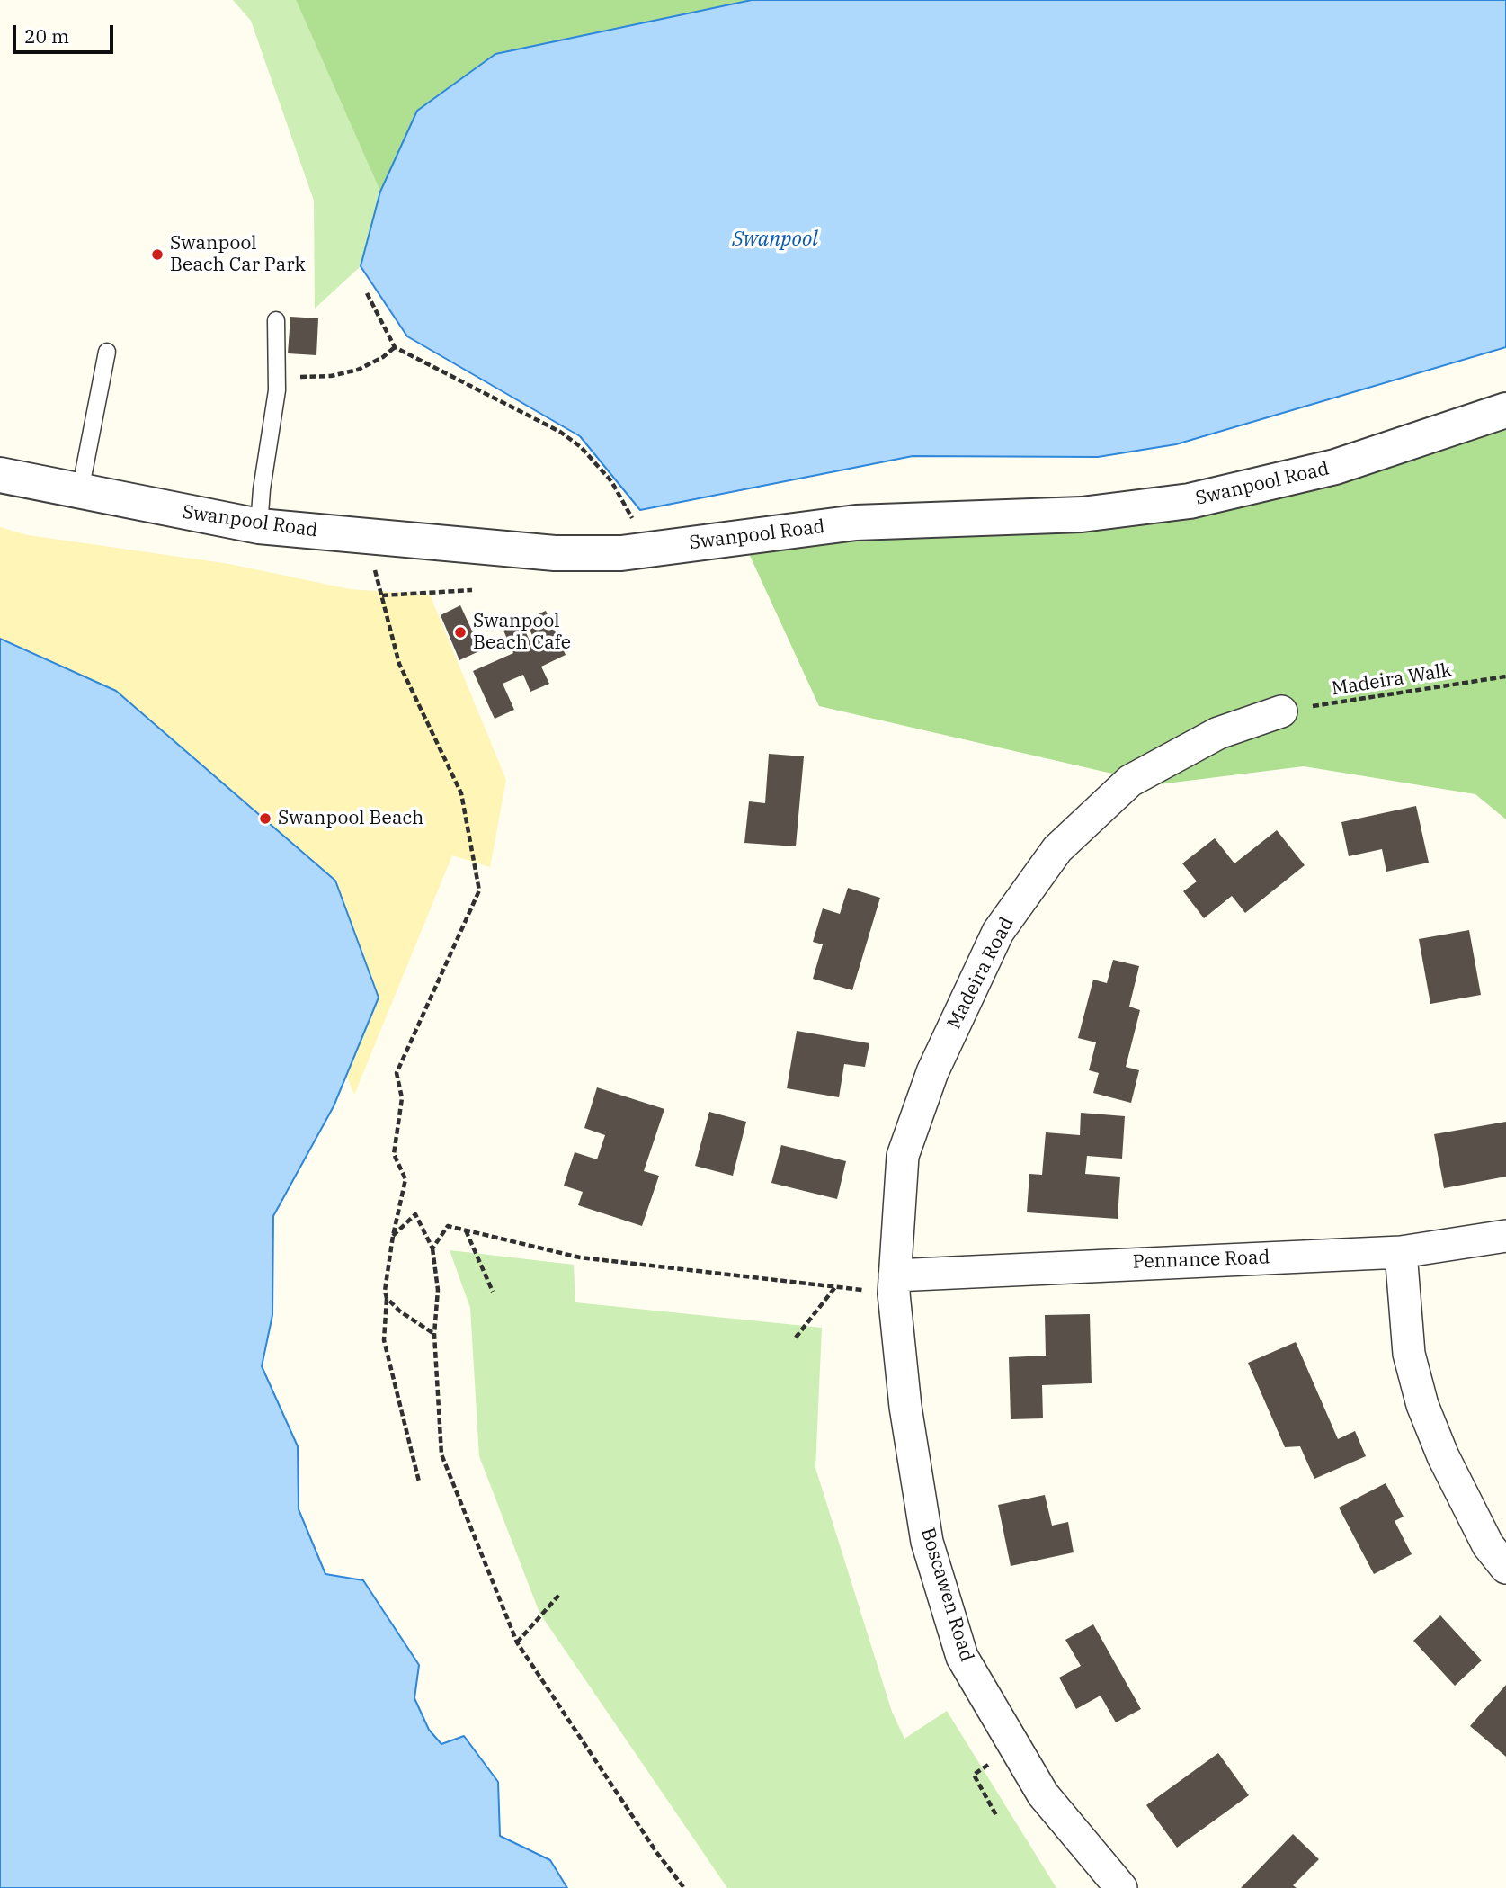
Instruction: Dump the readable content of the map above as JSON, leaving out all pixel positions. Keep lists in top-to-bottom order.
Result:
{
  "streets": {
    "street": [
      "Swanpool Road",
      "Madeira Road",
      "Pennance Road",
      "Boscawen Road"
    ],
    "path": ["Madeira Walk"]
  },
  "crossings": [
    ["Madeira Walk", "Madeira Road"],
    ["Madeira Road", "Pennance Road"],
    ["Madeira Road", "Boscawen Road"],
    ["Pennance Road", "Boscawen Road"]
  ],
  "water": ["Swanpool"],
  "places": ["Swanpool Beach Car Park", "Swanpool Beach Cafe", "Swanpool Beach"],
  "scale_bar": "20 m"
}
